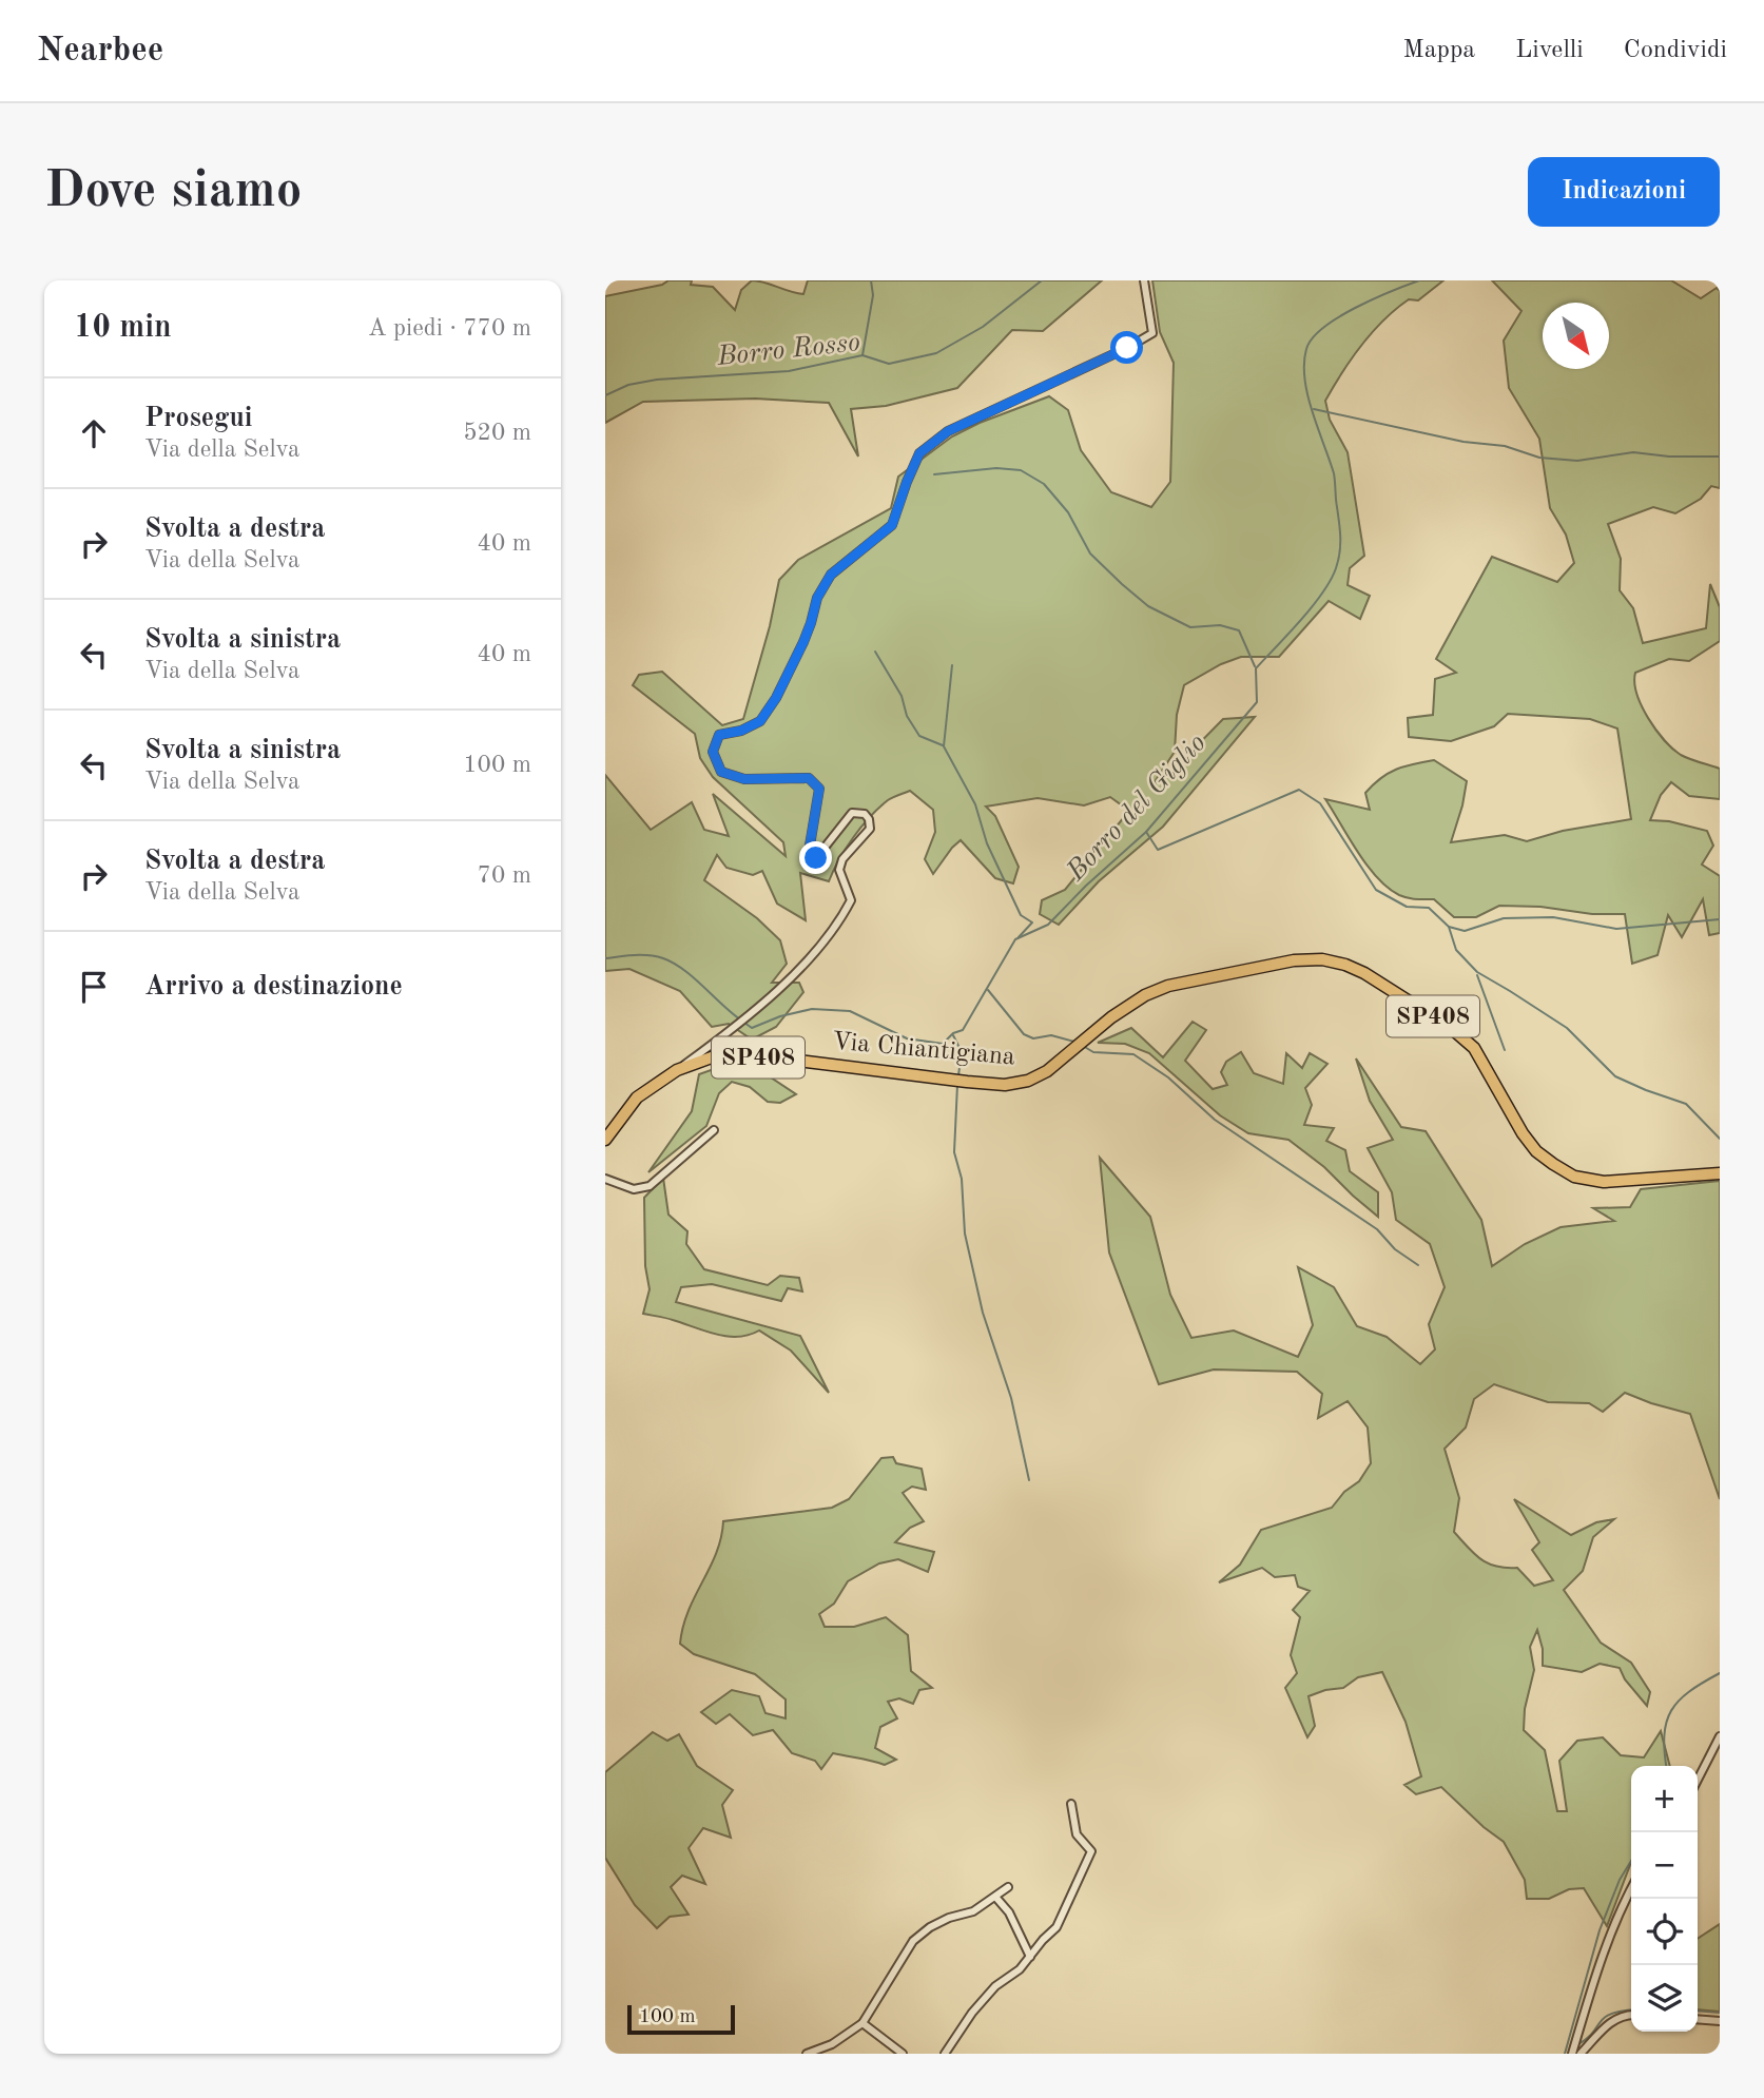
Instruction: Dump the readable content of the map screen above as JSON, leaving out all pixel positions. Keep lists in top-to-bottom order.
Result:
{
  "streets": {
    "main road": ["SP408", "Via Chiantigiana"]
  },
  "water": ["Borro Rosso", "Borro del Giglio"],
  "scale_bar": "100 m",
  "north": "bottom right",
  "page": {
    "header": "Nearbee",
    "nav": ["Mappa", "Livelli", "Condividi"],
    "buttons": "Indicazioni",
    "title": "Dove siamo",
    "heading": ["10 min", "A piedi · 770 m"],
    "list": [
      ["Prosegui", "Via della Selva", "520 m"],
      ["Svolta a destra", "Via della Selva", "40 m"],
      ["Svolta a sinistra", "Via della Selva", "40 m"],
      ["Svolta a sinistra", "Via della Selva", "100 m"],
      ["Svolta a destra", "Via della Selva", "70 m"],
      "Arrivo a destinazione"
    ],
    "map_buttons": ["+", "−"],
    "scale": "100 m"
  }
}
